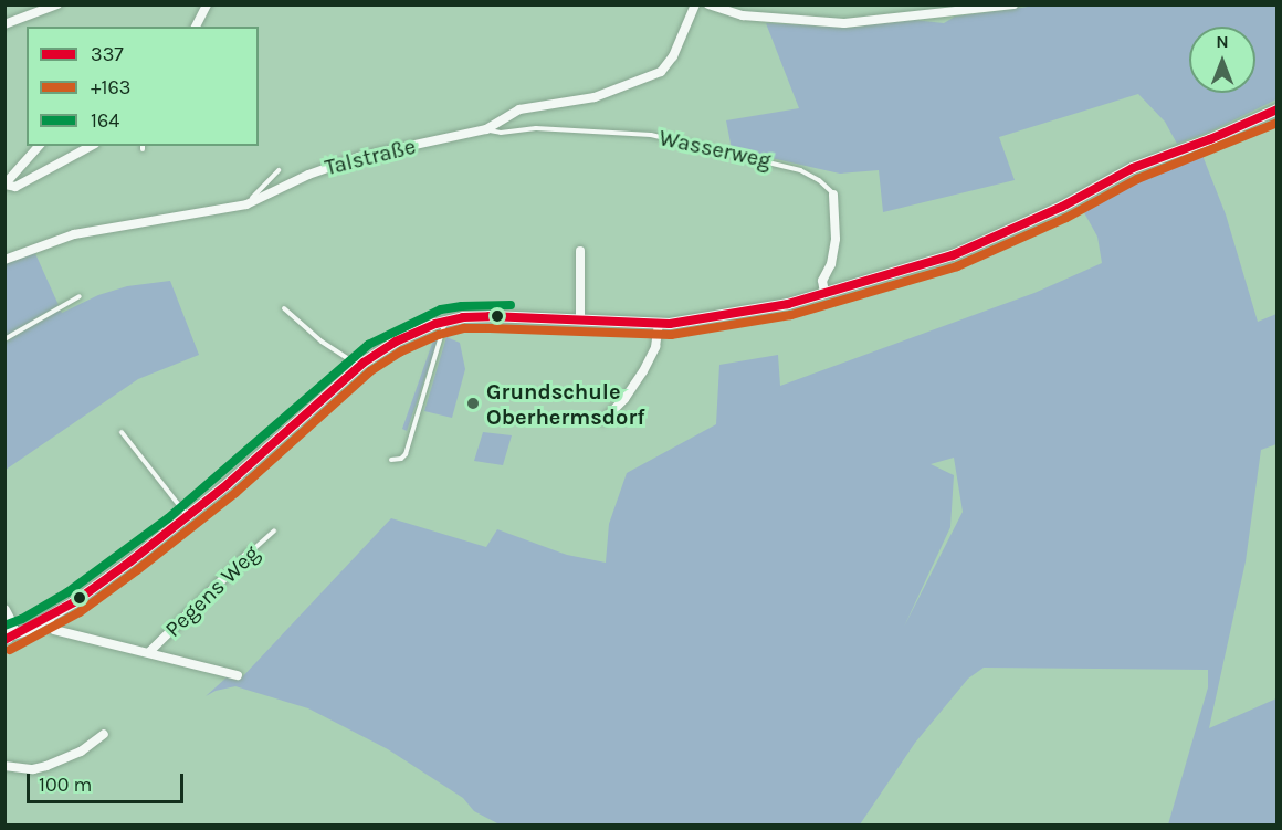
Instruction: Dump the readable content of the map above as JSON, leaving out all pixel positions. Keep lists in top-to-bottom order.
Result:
{
  "streets": {
    "street": ["Wasserweg", "Talstraße", "Pegens Weg"]
  },
  "crossings": [
    ["Wasserweg", "Talstraße"]
  ],
  "places": ["Grundschule Oberhermsdorf"],
  "lines": ["transit line 337", "transit line +163", "transit line 164"],
  "legend": ["337", "+163", "164"],
  "scale_bar": "100 m",
  "north": "top"
}
